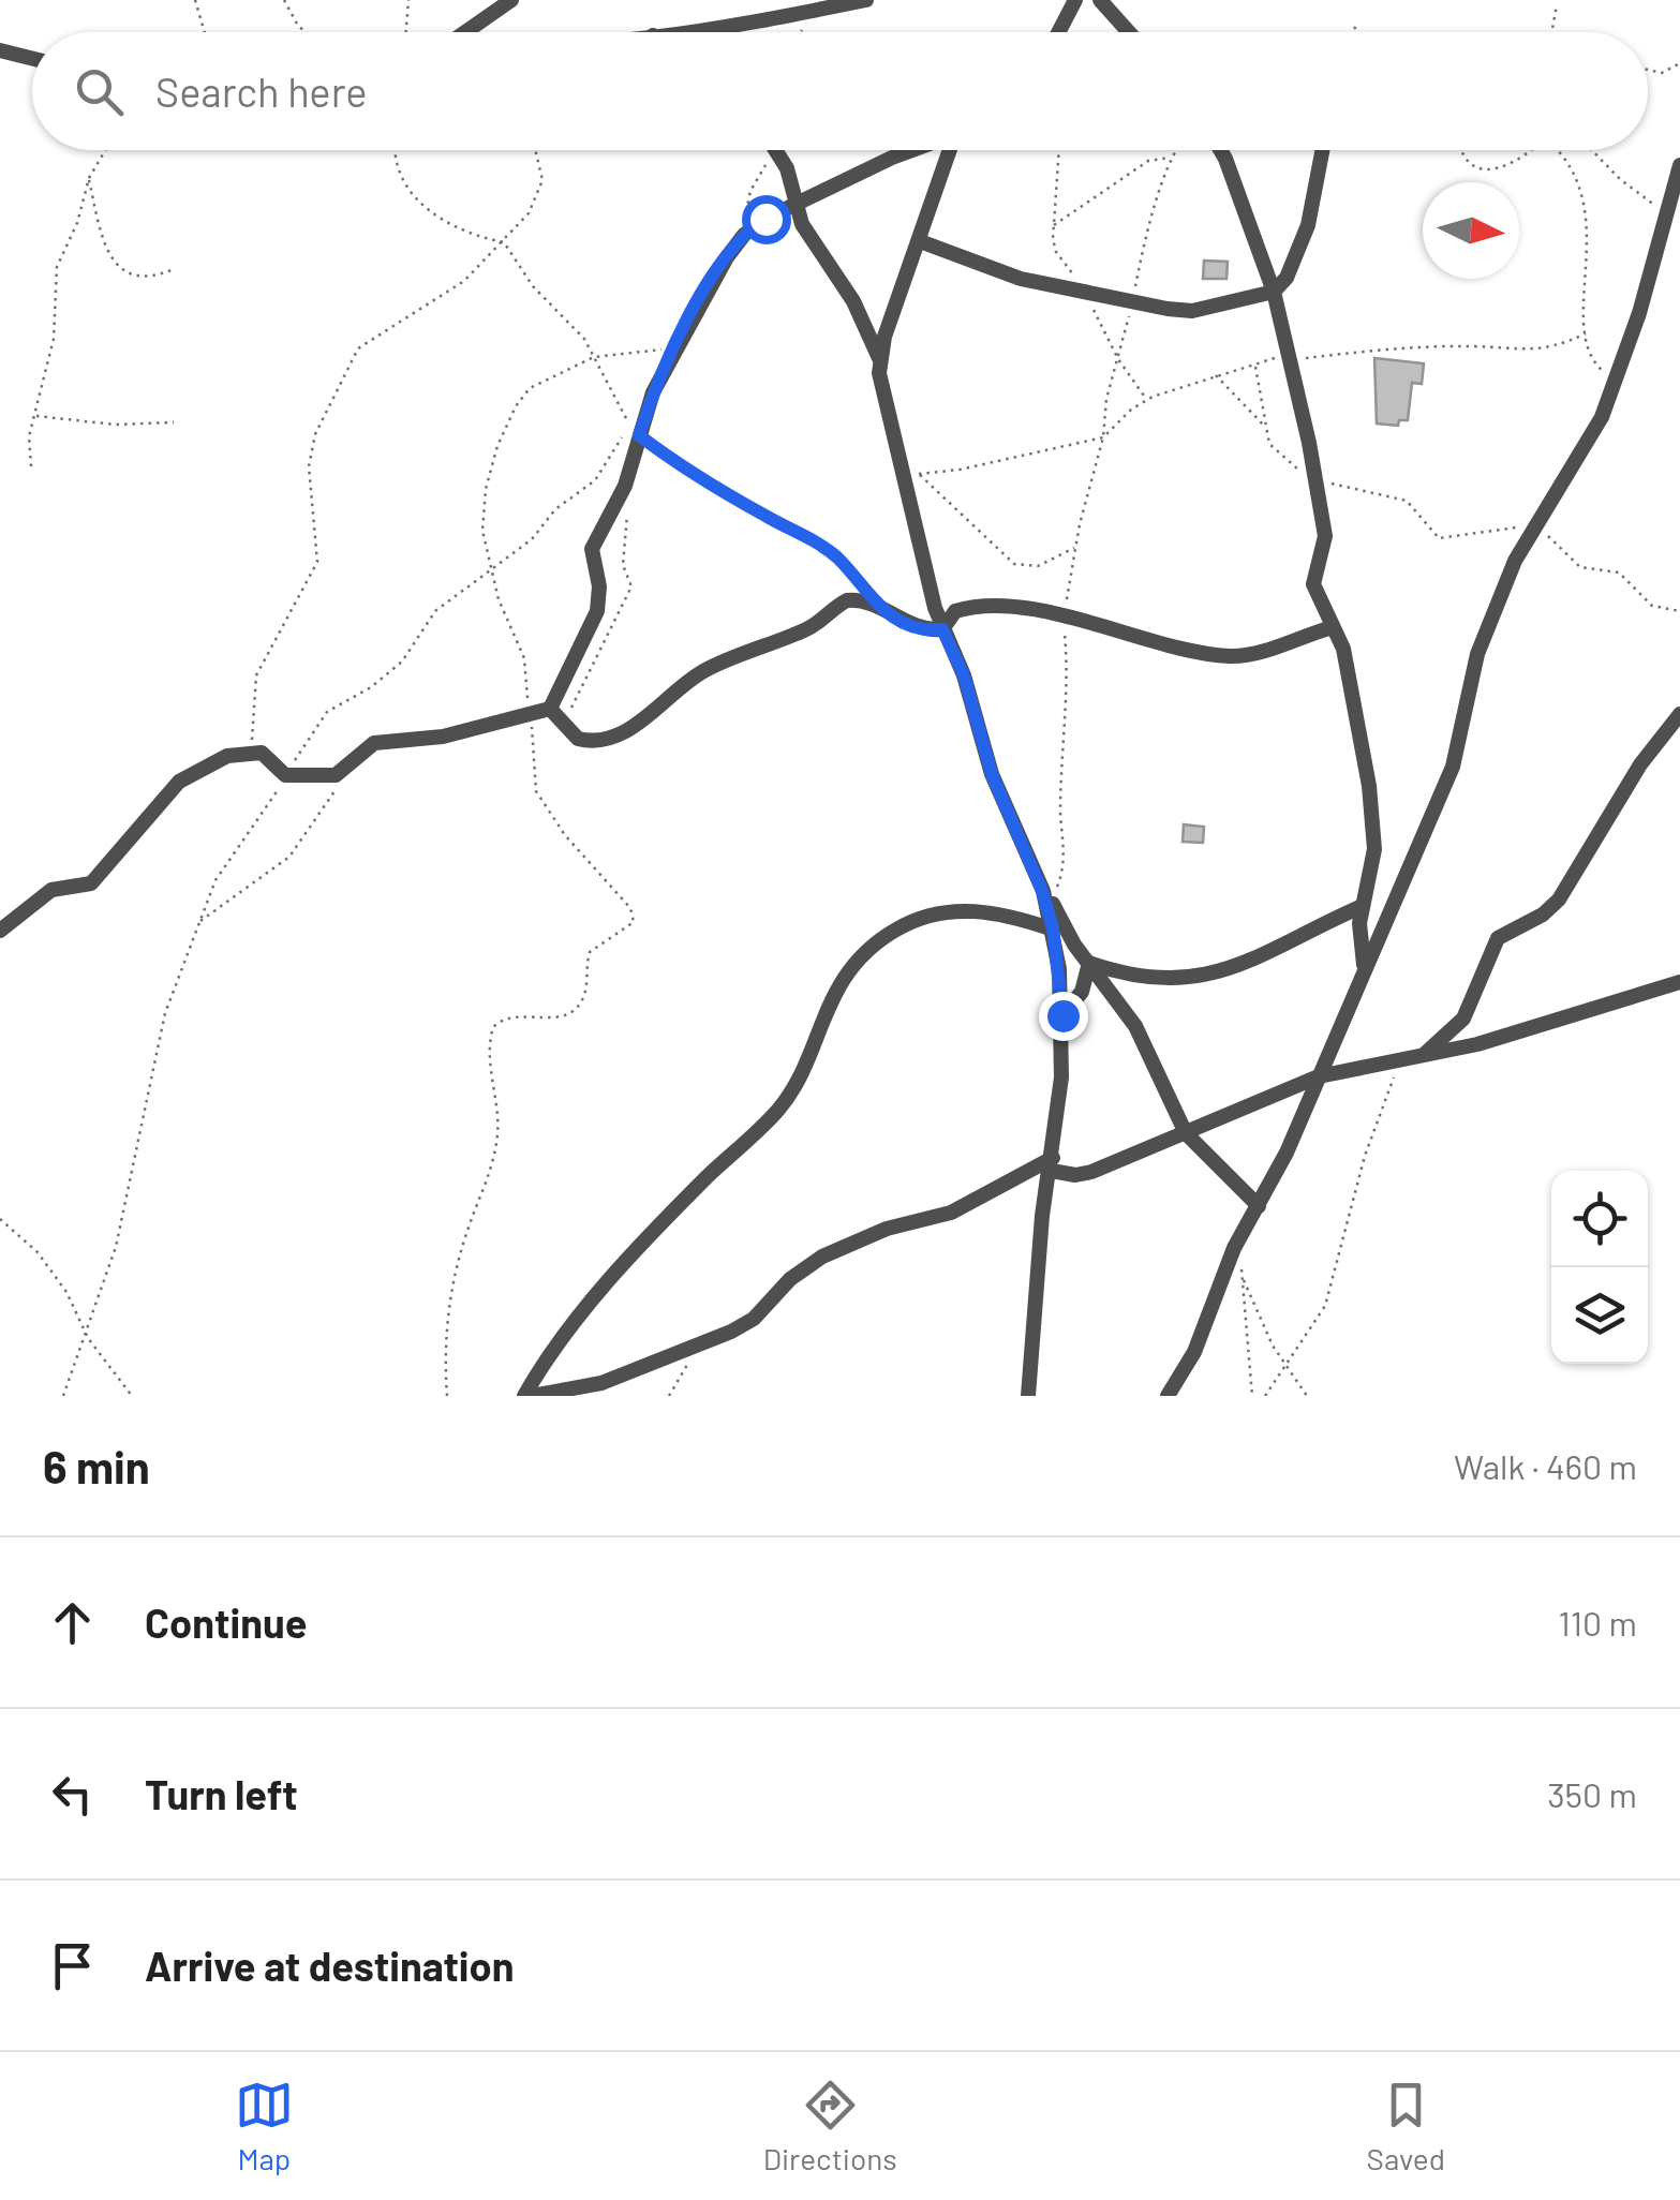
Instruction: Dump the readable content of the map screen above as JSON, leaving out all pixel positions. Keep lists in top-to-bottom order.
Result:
{
  "north": "right",
  "page": {
    "search": "Search here",
    "heading": ["6 min", "Walk · 460 m"],
    "list": [
      ["Continue", "110 m"],
      ["Turn left", "350 m"],
      "Arrive at destination"
    ],
    "nav": ["Map", "Directions", "Saved"]
  }
}
